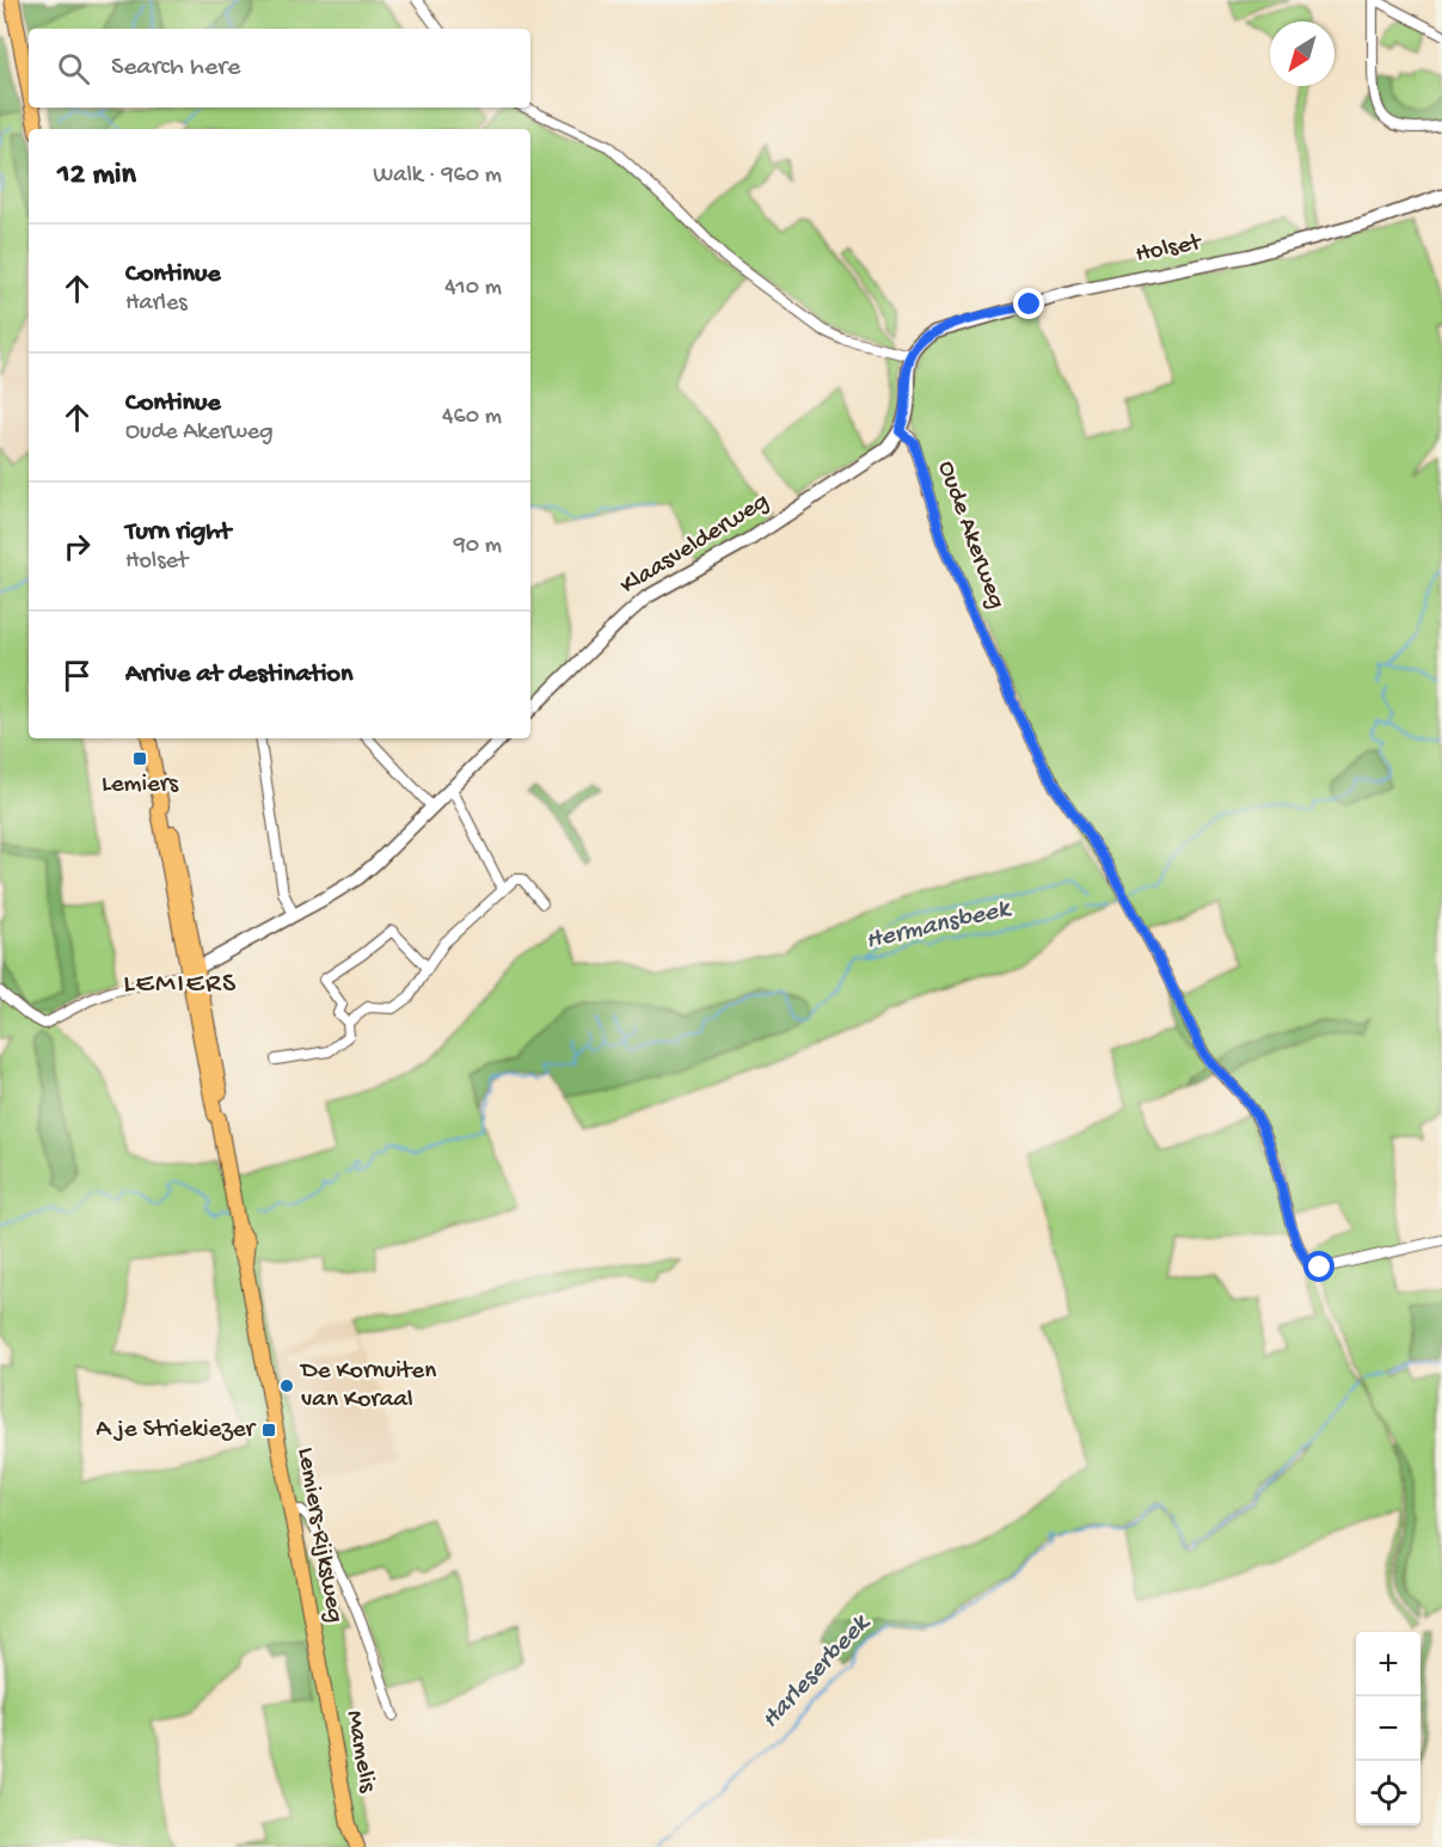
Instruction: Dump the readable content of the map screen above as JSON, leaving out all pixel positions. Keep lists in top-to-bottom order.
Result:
{
  "streets": {
    "main road": ["Lemiers-Rijksweg", "Mamelis"],
    "street": ["Holset", "Oude Akerweg", "Klaasvelderweg"]
  },
  "crossings": [
    ["Oude Akerweg", "Klaasvelderweg"],
    ["Lemiers-Rijksweg", "Mamelis"]
  ],
  "districts": ["LEMIERS"],
  "water": ["Hermansbeek", "Harleserbeek"],
  "places": {
    "transit": ["Lemiers", "A je Striekiezer"],
    "other": ["De Kornuiten van Koraal"]
  },
  "north": "bottom left",
  "page": {
    "search": "Search here",
    "heading": ["12 min", "Walk · 960 m"],
    "list": [
      ["Continue", "Harles", "410 m"],
      ["Continue", "Oude Akerweg", "460 m"],
      ["Turn right", "Holset", "90 m"],
      "Arrive at destination"
    ],
    "map_buttons": ["+", "−"]
  }
}
